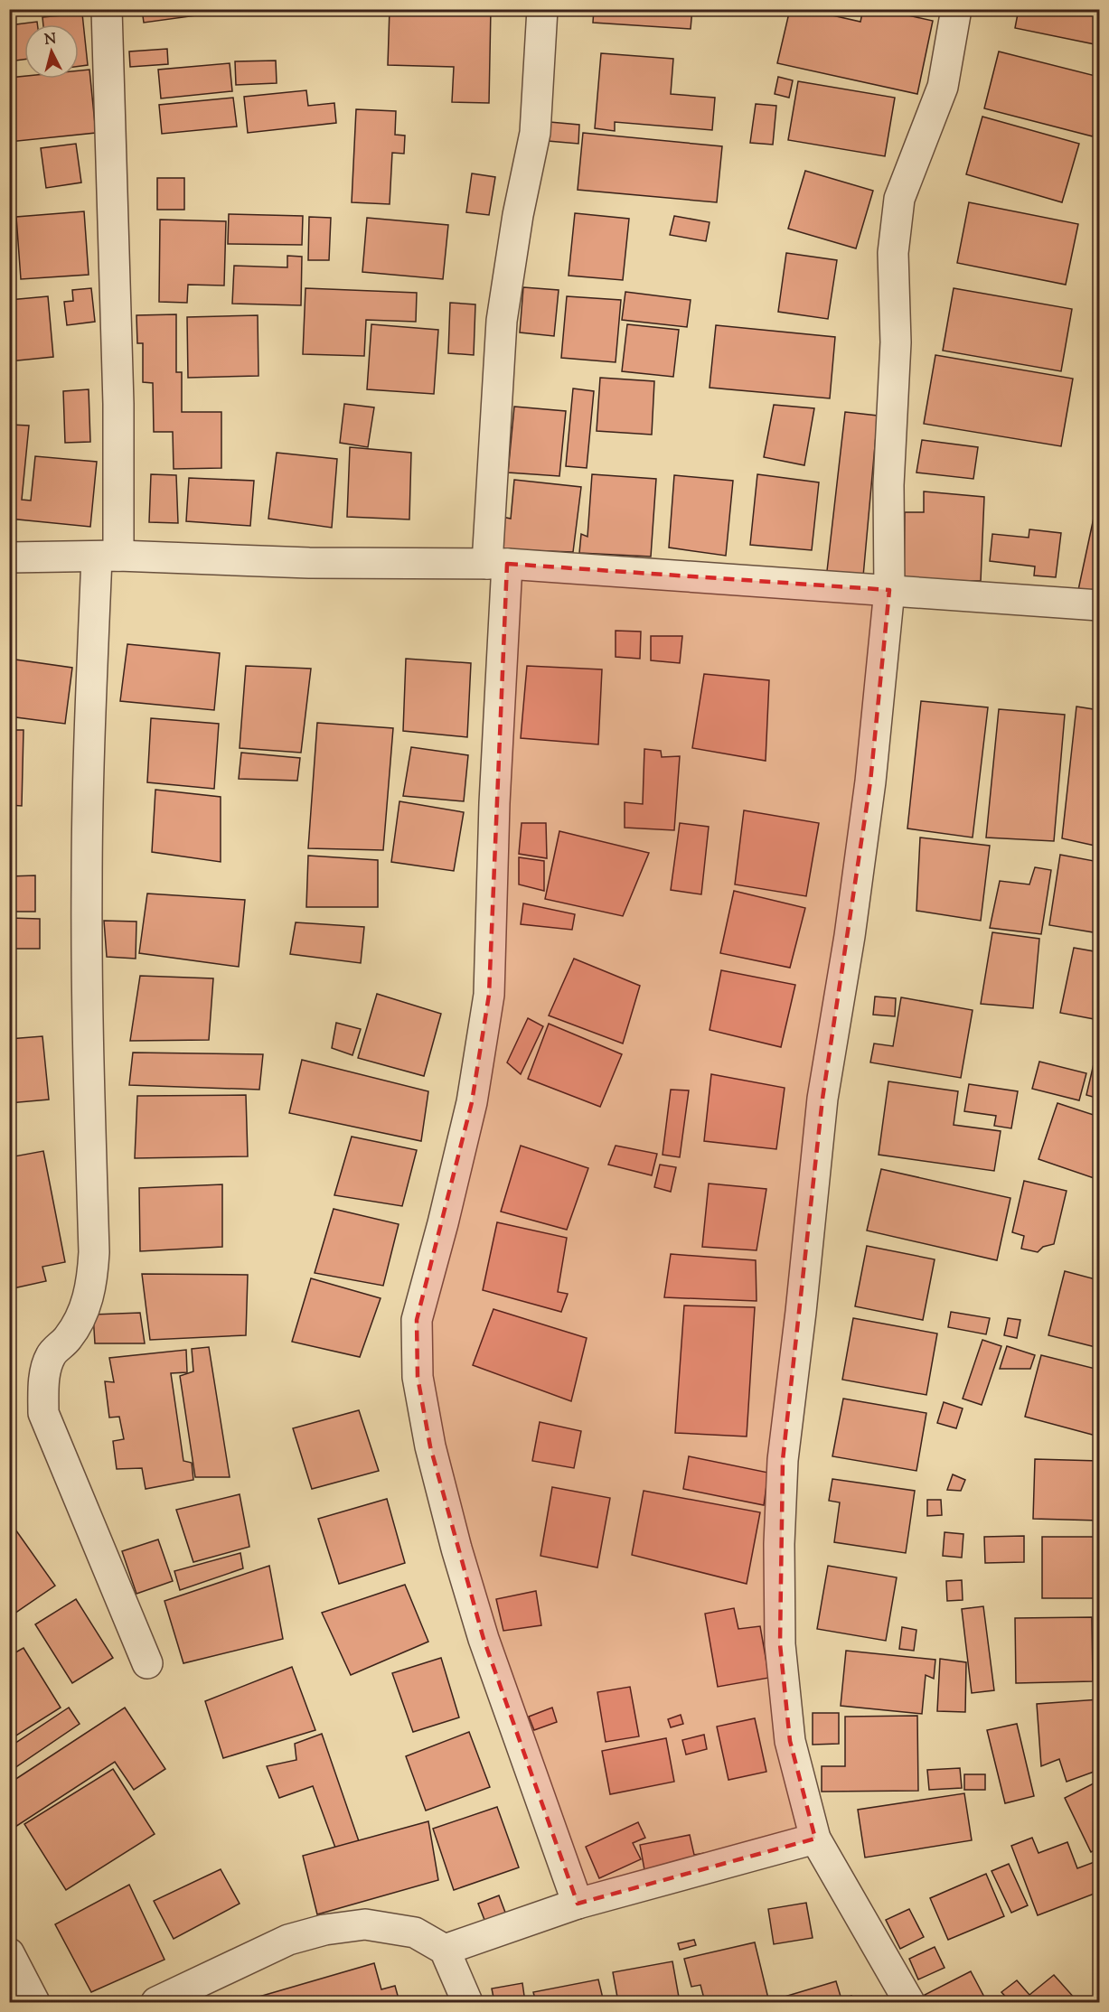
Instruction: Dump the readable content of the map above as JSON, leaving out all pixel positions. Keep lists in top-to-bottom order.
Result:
{
  "north": "top"
}
